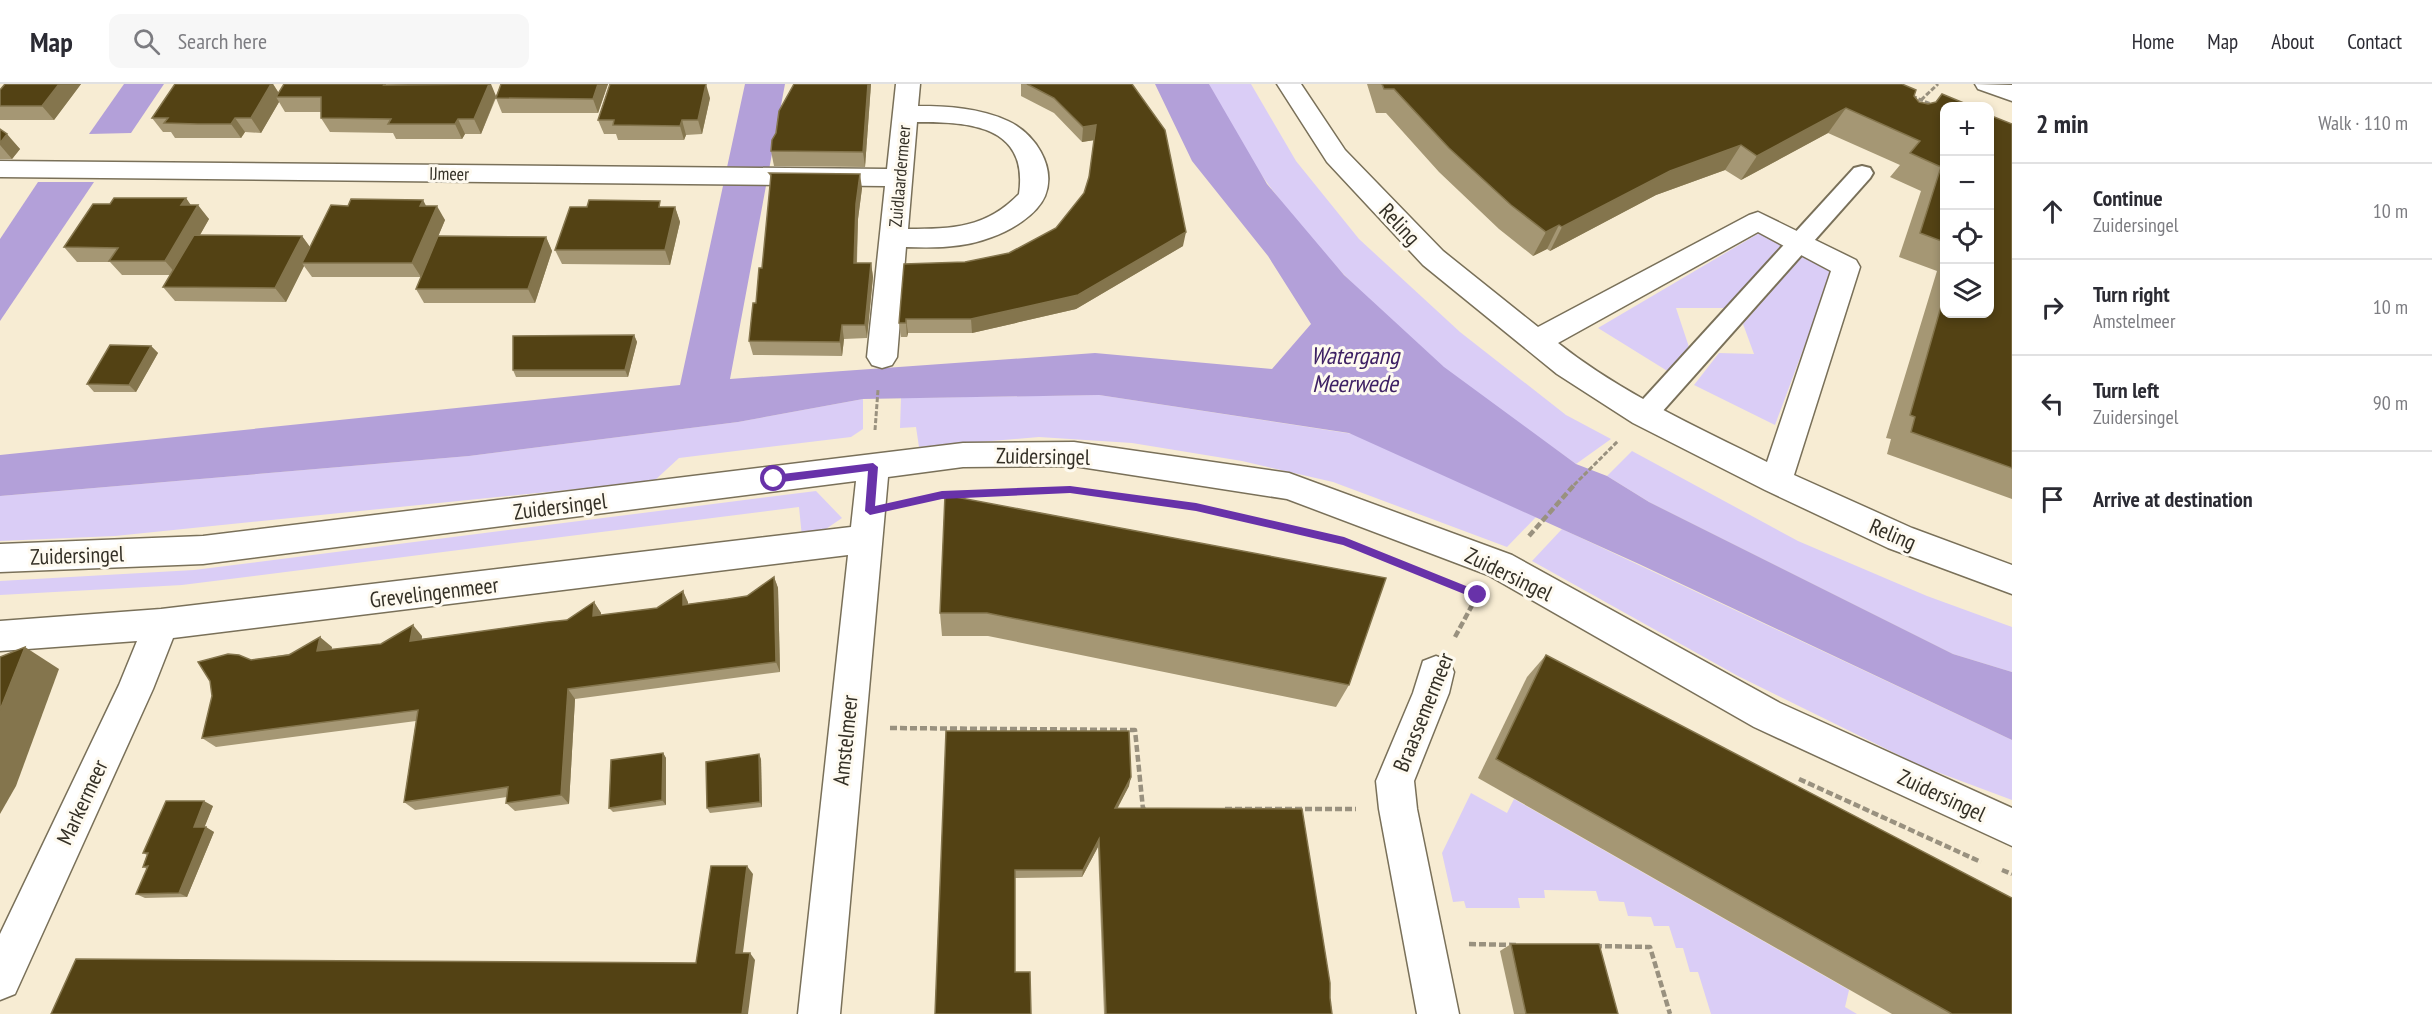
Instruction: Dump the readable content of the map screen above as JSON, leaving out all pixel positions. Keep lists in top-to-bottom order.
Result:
{
  "streets": {
    "street": [
      "IJmeer",
      "Zuidlaardermeer",
      "Reling",
      "Zuidersingel",
      "Grevelingenmeer",
      "Braassemermeer",
      "Amstelmeer",
      "Markermeer"
    ]
  },
  "crossings": [
    ["IJmeer", "Zuidlaardermeer"],
    ["Zuidersingel", "Braassemermeer"],
    ["Zuidersingel", "Amstelmeer"],
    ["Grevelingenmeer", "Amstelmeer"],
    ["Grevelingenmeer", "Markermeer"]
  ],
  "water": ["Watergang Meerwede"],
  "page": {
    "header": "Map",
    "search": "Search here",
    "nav": [
      "Home",
      "Map",
      "About",
      "Contact"
    ],
    "heading": ["2 min", "Walk · 110 m"],
    "map_buttons": ["+", "−"],
    "list": [
      ["Continue", "Zuidersingel", "10 m"],
      ["Turn right", "Amstelmeer", "10 m"],
      ["Turn left", "Zuidersingel", "90 m"],
      "Arrive at destination"
    ]
  }
}
